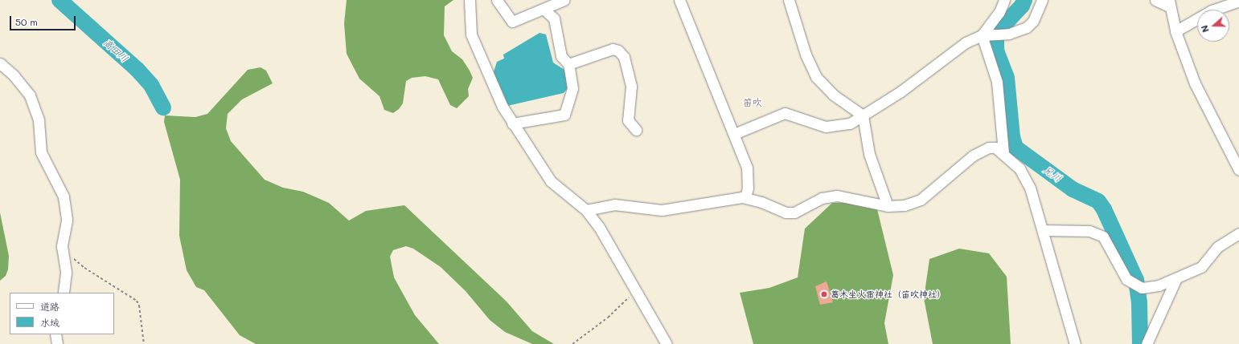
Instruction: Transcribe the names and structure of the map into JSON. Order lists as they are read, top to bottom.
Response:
{
  "districts": ["笛吹"],
  "water": ["高田川", "兄川"],
  "places": ["葛木坐火雷神社（笛吹神社）"],
  "legend": ["道路", "水域"],
  "scale_bar": "50 m",
  "north": "left"
}
